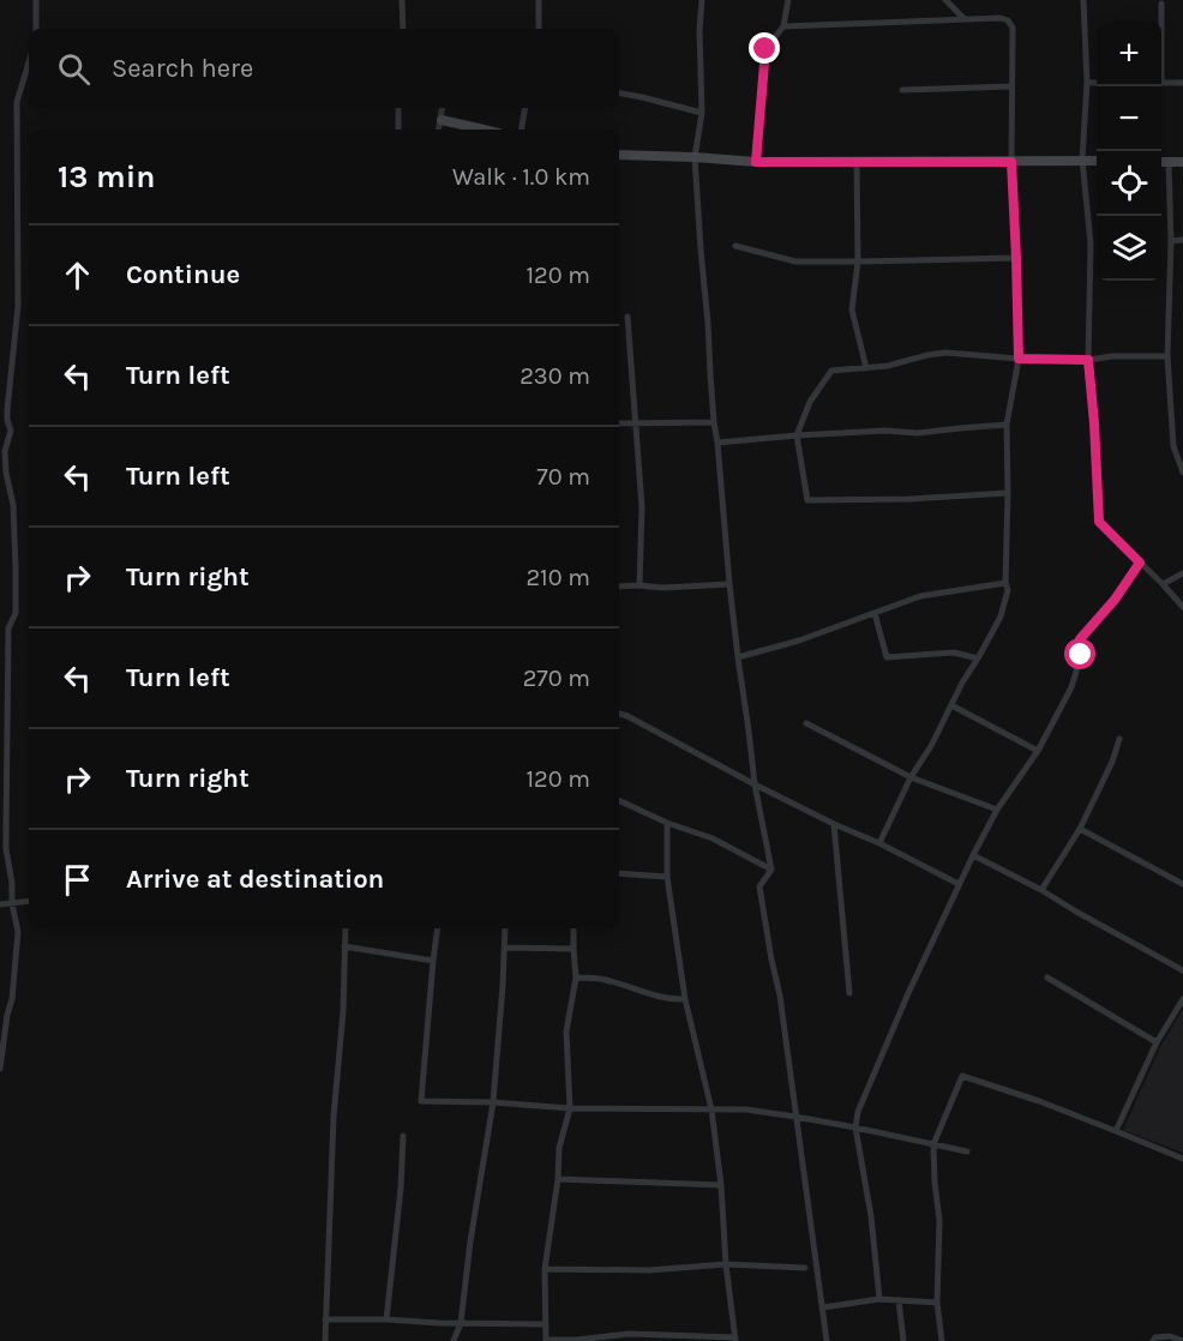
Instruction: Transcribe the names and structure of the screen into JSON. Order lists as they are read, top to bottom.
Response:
{
  "page": {
    "map_buttons": ["+", "−"],
    "search": "Search here",
    "heading": ["13 min", "Walk · 1.0 km"],
    "list": [
      ["Continue", "120 m"],
      ["Turn left", "230 m"],
      ["Turn left", "70 m"],
      ["Turn right", "210 m"],
      ["Turn left", "270 m"],
      ["Turn right", "120 m"],
      "Arrive at destination"
    ]
  }
}
